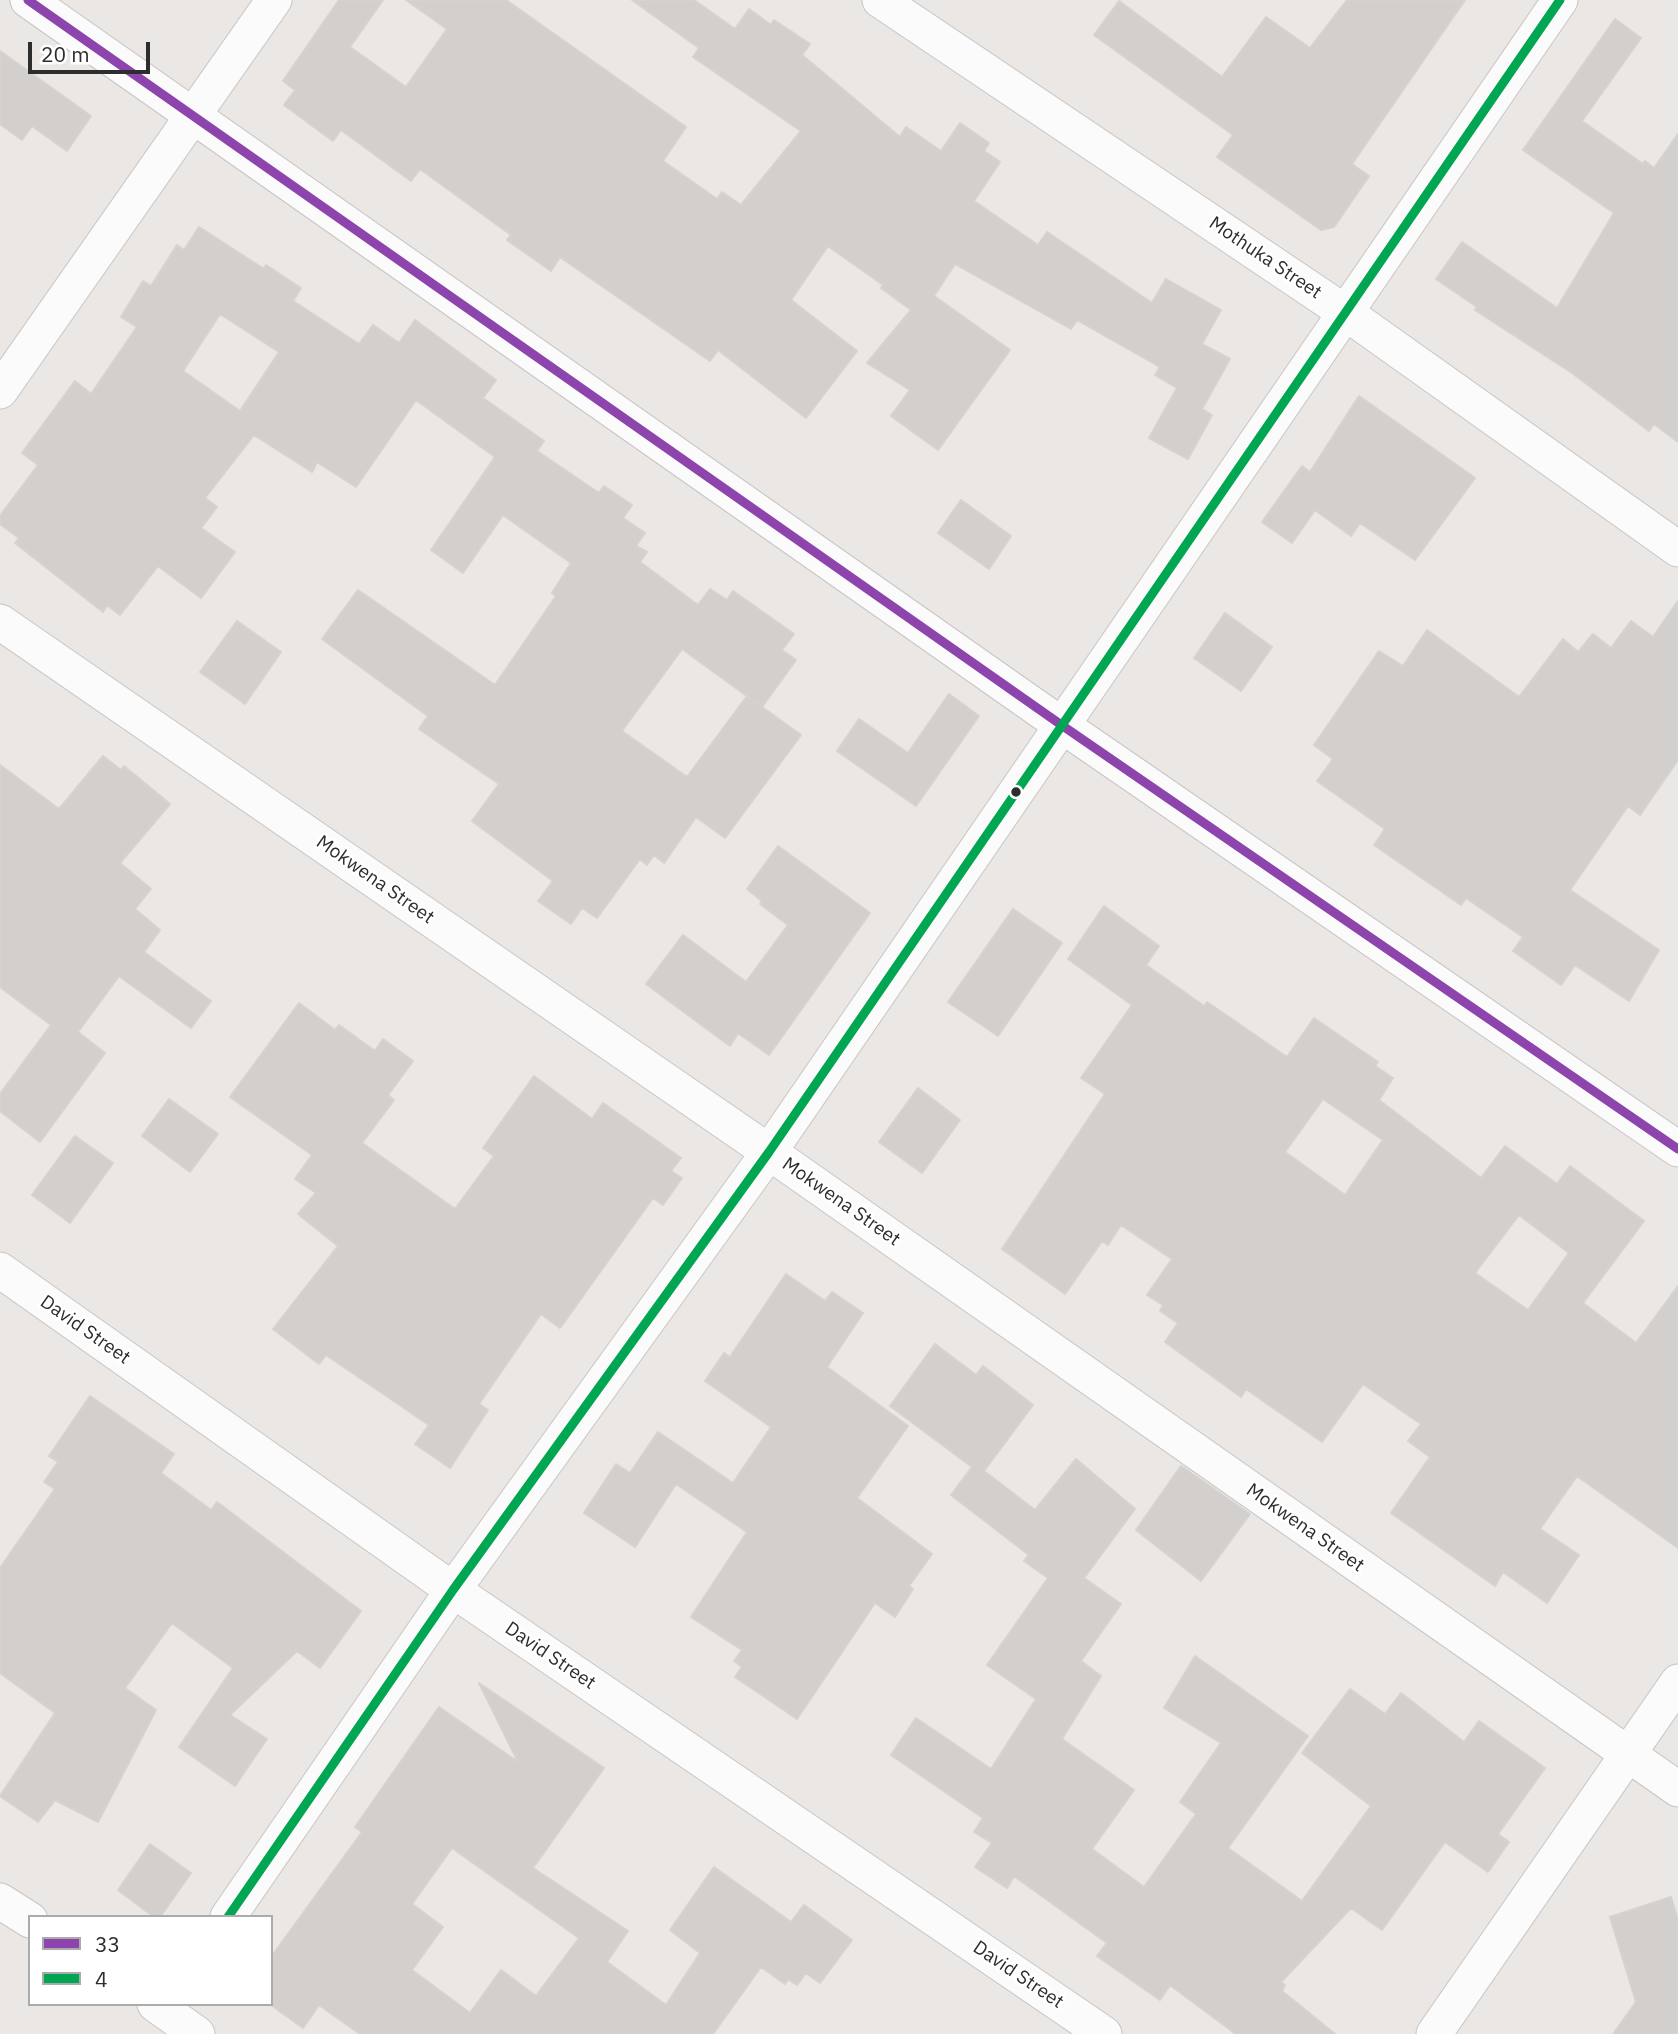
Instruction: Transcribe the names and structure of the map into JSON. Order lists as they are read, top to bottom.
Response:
{
  "streets": {
    "street": ["Mothuka Street", "Mokwena Street", "David Street"]
  },
  "lines": ["transit line 33", "transit line 4"],
  "legend": ["33", "4"],
  "scale_bar": "20 m"
}
